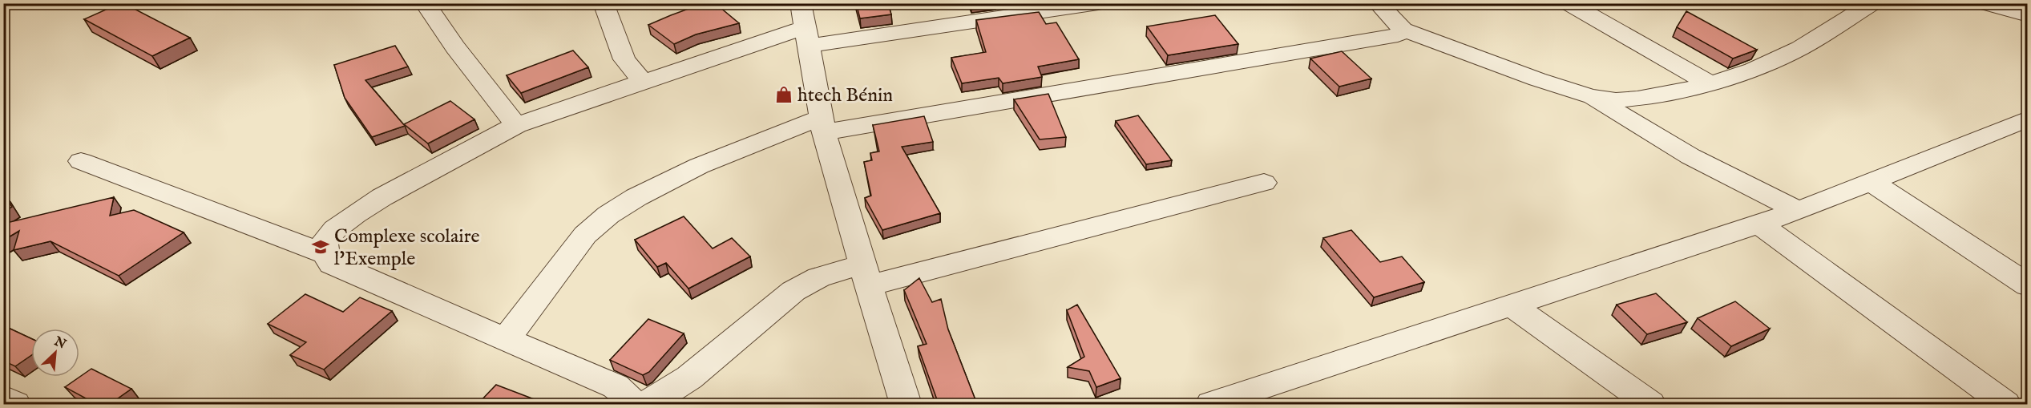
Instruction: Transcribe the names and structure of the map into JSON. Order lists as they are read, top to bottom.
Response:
{
  "places": {
    "shop": ["htech Bénin"],
    "school or university": ["Complexe scolaire l'Exemple"]
  },
  "north": "top right"
}
